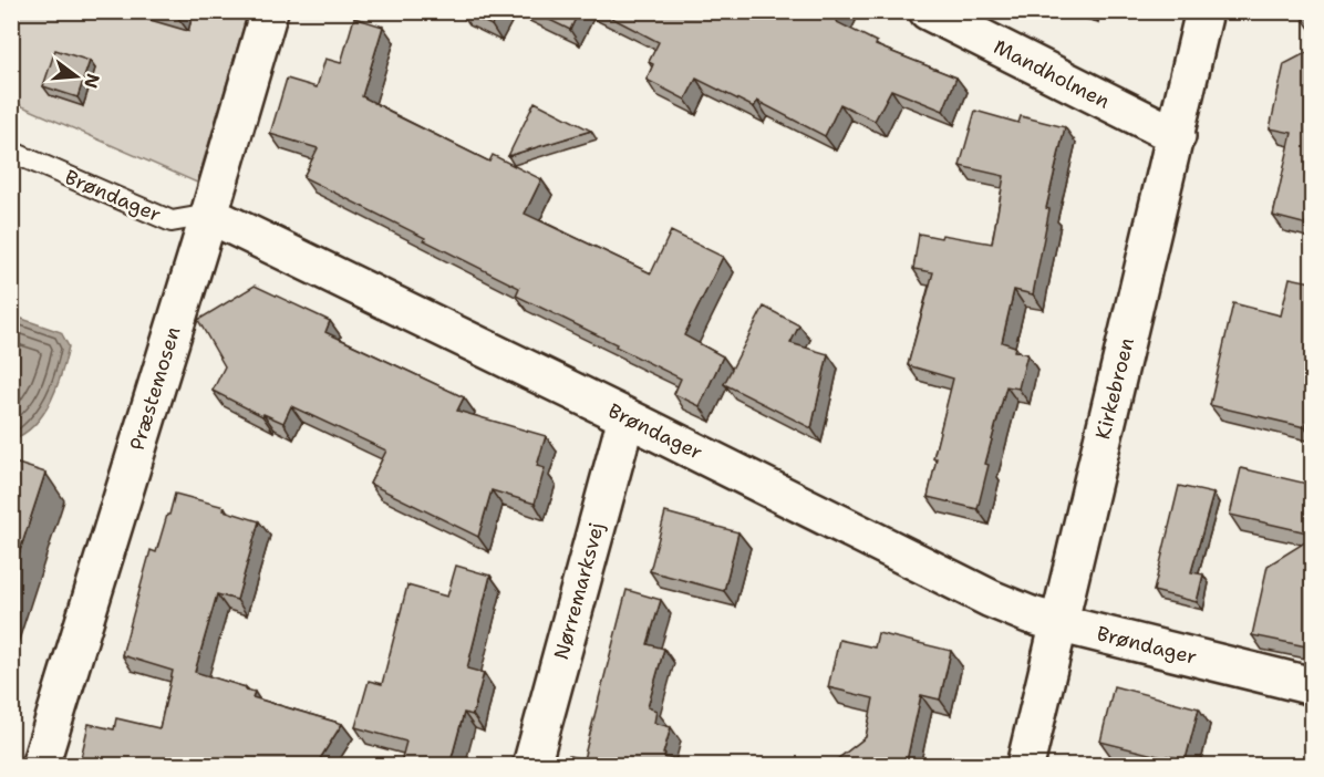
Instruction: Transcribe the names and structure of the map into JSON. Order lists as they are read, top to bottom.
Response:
{
  "streets": {
    "street": [
      "Mandholmen",
      "Brøndager",
      "Præstemosen",
      "Kirkebroen",
      "Nørremarksvej"
    ]
  },
  "crossings": [
    ["Mandholmen", "Kirkebroen"],
    ["Brøndager", "Præstemosen"],
    ["Brøndager", "Kirkebroen"],
    ["Brøndager", "Nørremarksvej"]
  ],
  "north": "right"
}
